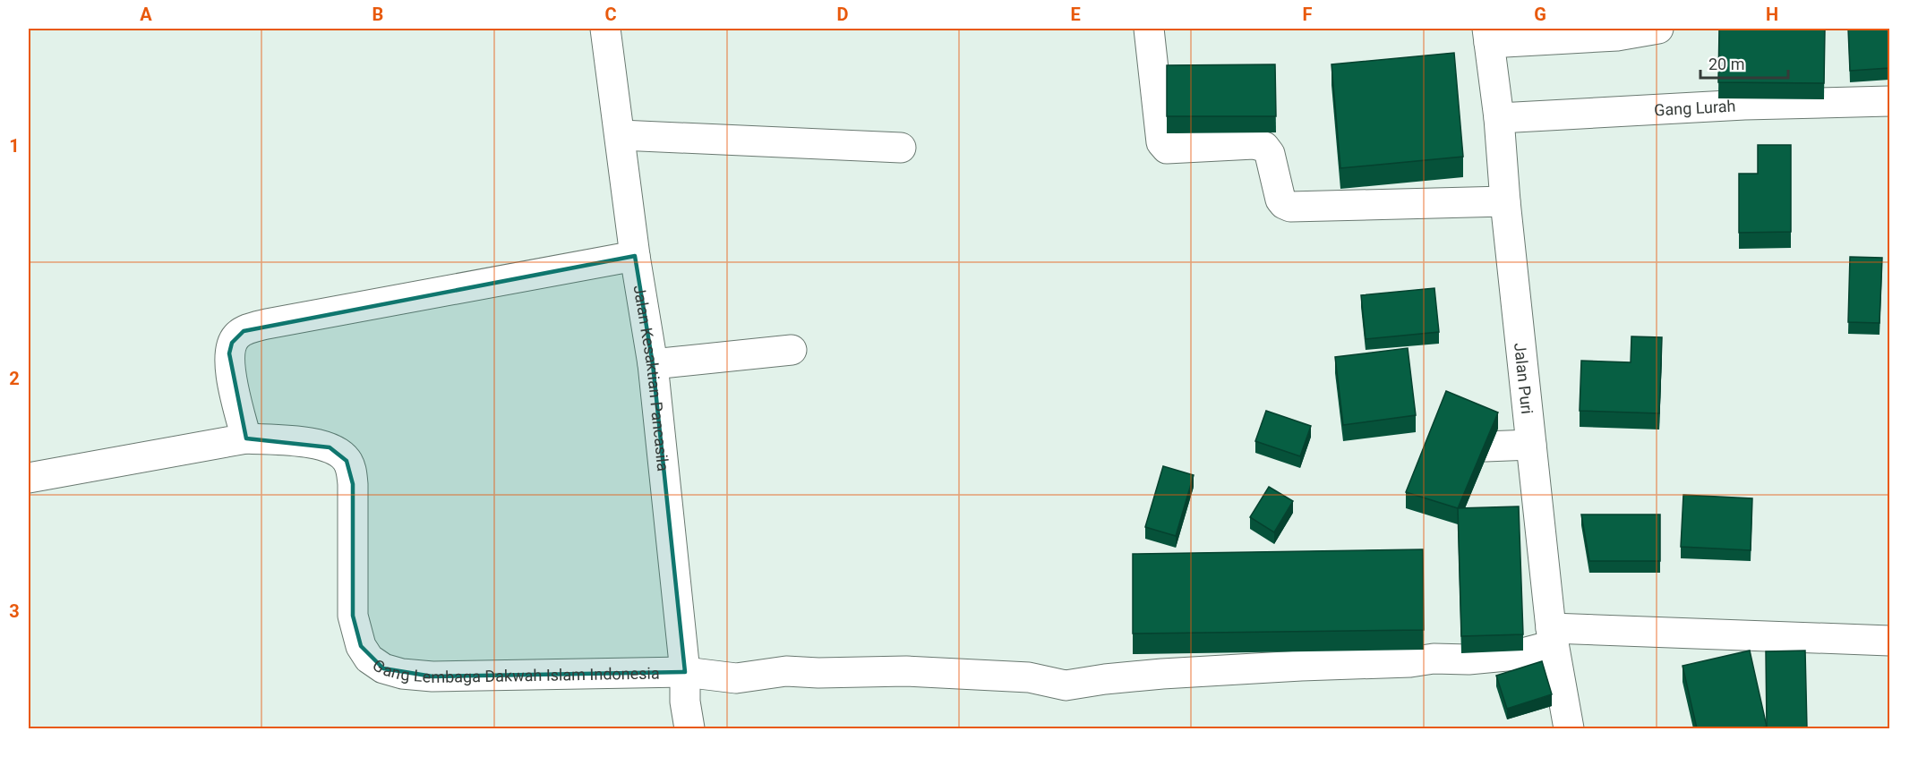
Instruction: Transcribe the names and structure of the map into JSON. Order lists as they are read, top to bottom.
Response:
{
  "streets": {
    "street": [
      "Gang Lurah",
      "Jalan Kesaktian Pancasila",
      "Jalan Puri",
      "Gang Lembaga Dakwah Islam Indonesia"
    ]
  },
  "crossings": [
    ["Gang Lurah", "Jalan Puri"],
    ["Jalan Kesaktian Pancasila", "Gang Lembaga Dakwah Islam Indonesia"],
    ["Jalan Puri", "Gang Lembaga Dakwah Islam Indonesia"]
  ],
  "scale_bar": "20 m",
  "grid": {
    "columns": [
      "A",
      "B",
      "C",
      "D",
      "E",
      "F",
      "G",
      "H"
    ],
    "rows": ["1", "2", "3"]
  }
}
